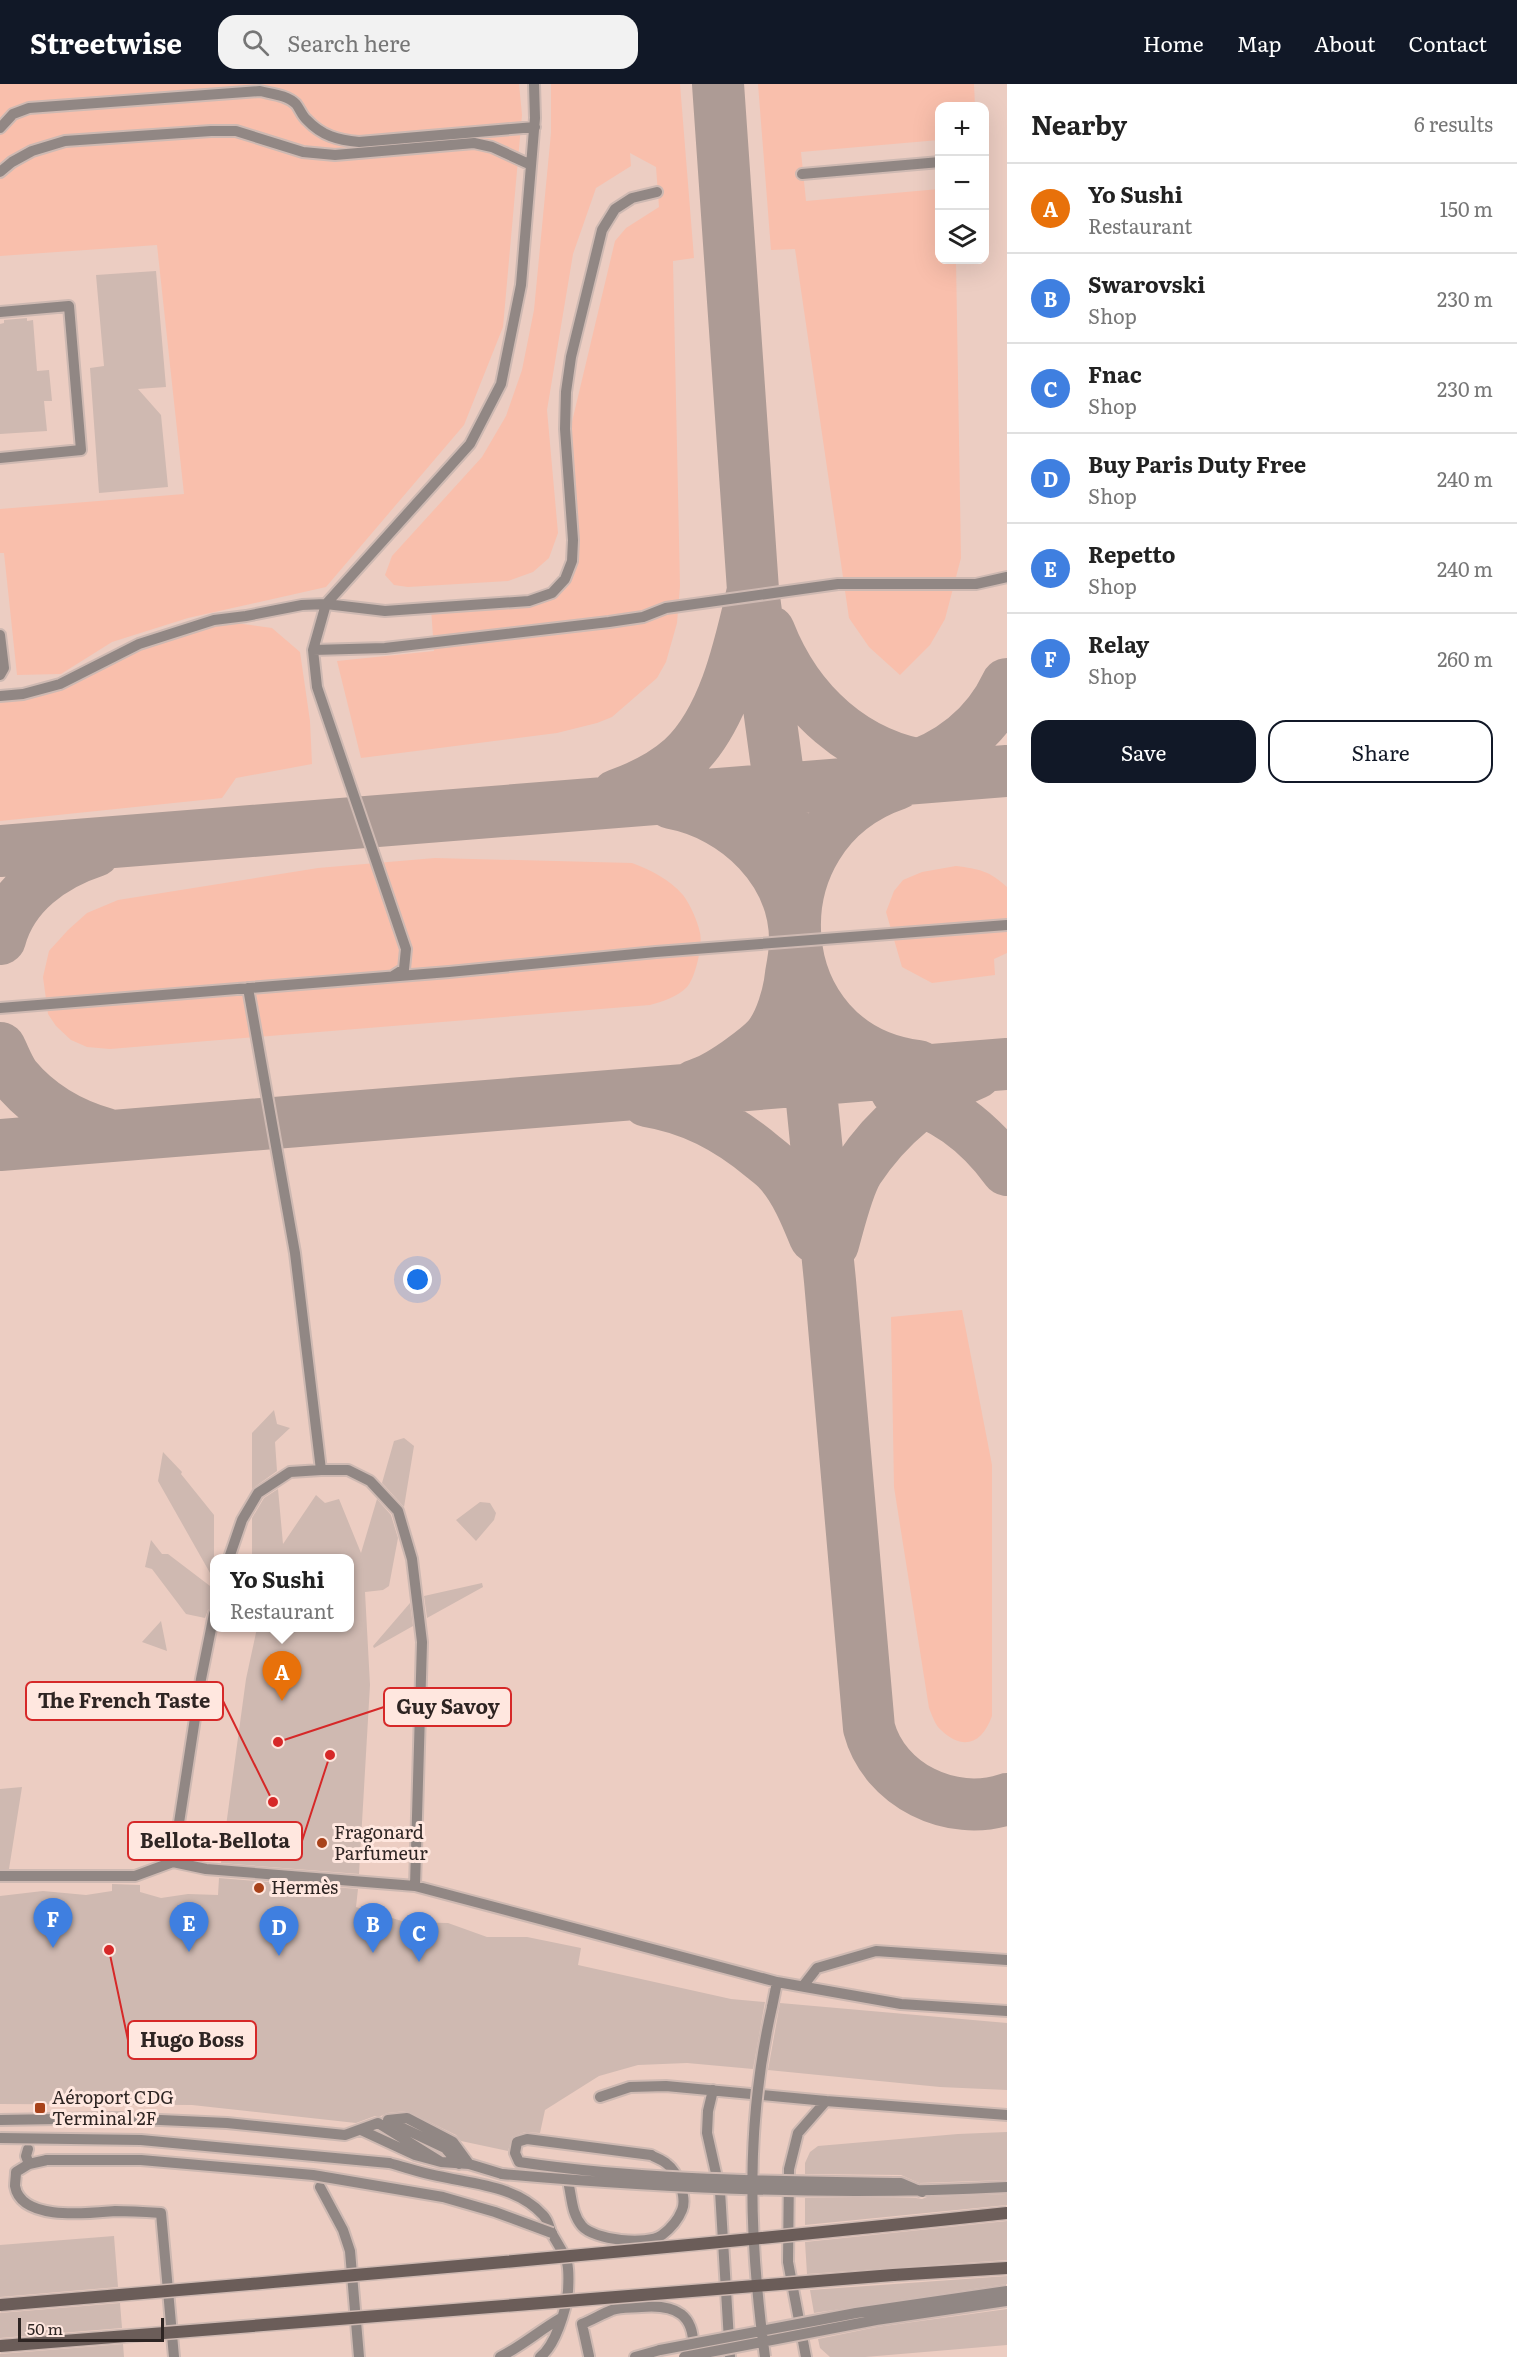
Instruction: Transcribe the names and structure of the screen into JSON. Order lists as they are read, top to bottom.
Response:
{
  "places": {
    "other": [
      "Guy Savoy",
      "Bellota-Bellota",
      "The French Taste",
      "Fragonard Parfumeur",
      "Hermès",
      "Hugo Boss"
    ],
    "transit": ["Aéroport CDG Terminal 2F"]
  },
  "scale_bar": "50 m",
  "page": {
    "header": "Streetwise",
    "search": "Search here",
    "nav": [
      "Home",
      "Map",
      "About",
      "Contact"
    ],
    "heading": ["Nearby", "6 results"],
    "map_buttons": ["+", "−"],
    "list": [
      {
        "mark": "A",
        "name": "Yo Sushi",
        "note": "Restaurant",
        "value": "150 m"
      },
      {
        "mark": "B",
        "name": "Swarovski",
        "note": "Shop",
        "value": "230 m"
      },
      {
        "mark": "C",
        "name": "Fnac",
        "note": "Shop",
        "value": "230 m"
      },
      {
        "mark": "D",
        "name": "Buy Paris Duty Free",
        "note": "Shop",
        "value": "240 m"
      },
      {
        "mark": "E",
        "name": "Repetto",
        "note": "Shop",
        "value": "240 m"
      },
      {
        "mark": "F",
        "name": "Relay",
        "note": "Shop",
        "value": "260 m"
      }
    ],
    "buttons": ["Save", "Share"],
    "popup": ["Yo Sushi", "Restaurant"],
    "pins": [
      "A",
      "F",
      "E",
      "B",
      "D",
      "C"
    ],
    "scale": "50 m"
  }
}
